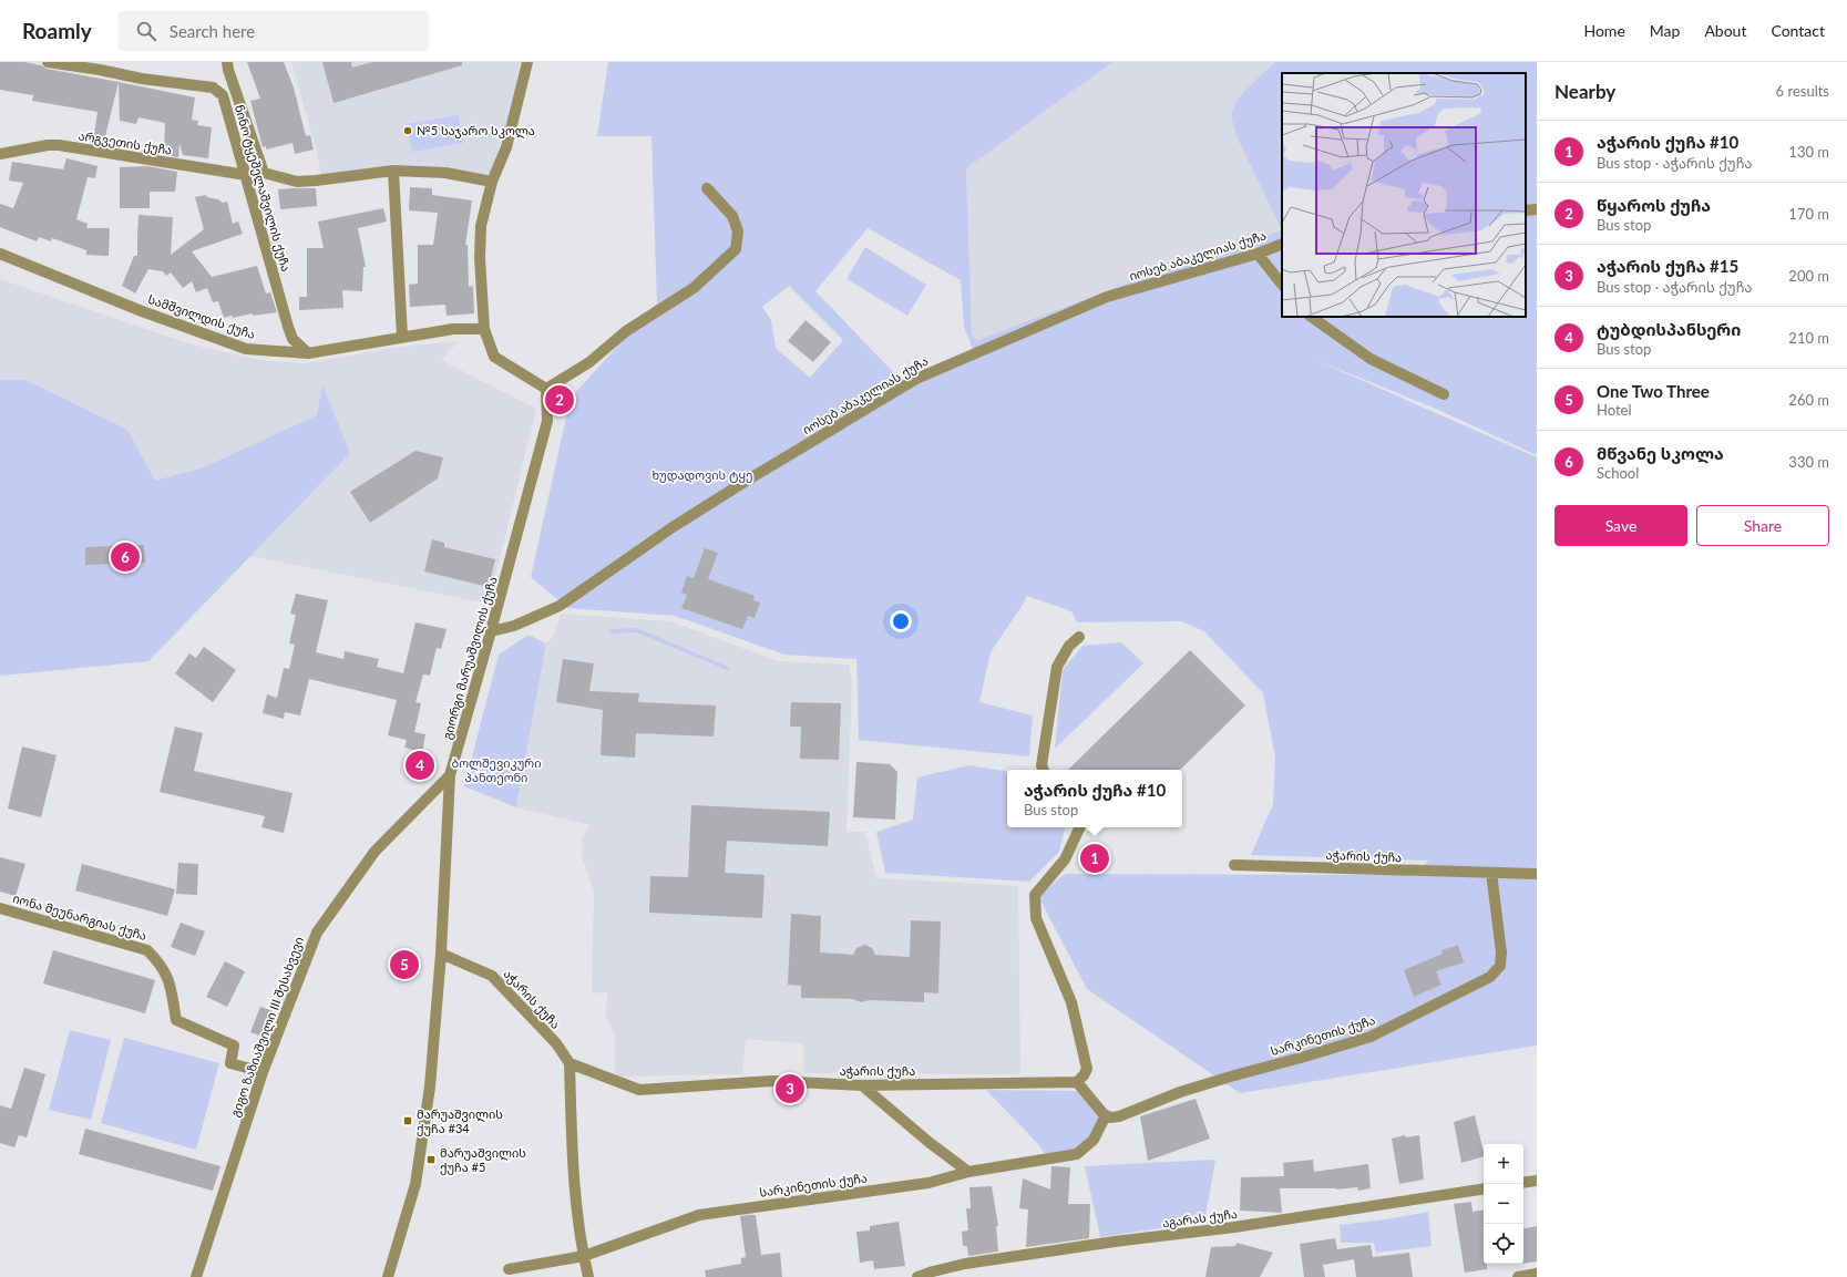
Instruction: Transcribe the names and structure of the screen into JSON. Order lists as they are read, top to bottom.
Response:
{
  "streets": {
    "street": [
      "არგვეთის ქუჩა",
      "ნინო ტყეშელაშვილის ქუჩა",
      "იოსებ აბაკელიას ქუჩა",
      "სამშვილდის ქუჩა",
      "გიორგი მარუაშვილის ქუჩა",
      "აჭარის ქუჩა",
      "იონა მეუნარგიას ქუჩა",
      "გიგო ზაზიაშვილი III შესახვევი",
      "სარკინეთის ქუჩა",
      "აგარას ქუჩა"
    ]
  },
  "crossings": [
    ["არგვეთის ქუჩა", "ნინო ტყეშელაშვილის ქუჩა"],
    ["ნინო ტყეშელაშვილის ქუჩა", "სამშვილდის ქუჩა"],
    ["იოსებ აბაკელიას ქუჩა", "გიორგი მარუაშვილის ქუჩა"],
    ["გიორგი მარუაშვილის ქუჩა", "აჭარის ქუჩა"],
    ["გიორგი მარუაშვილის ქუჩა", "გიგო ზაზიაშვილი III შესახვევი"],
    ["აჭარის ქუჩა", "სარკინეთის ქუჩა"],
    ["იონა მეუნარგიას ქუჩა", "გიგო ზაზიაშვილი III შესახვევი"]
  ],
  "parks": ["ხუდადოვის ტყე", "ბოლშევიკური პანთეონი"],
  "places": {
    "other": ["№5 საჯარო სკოლა"],
    "transit": ["მარუაშვილის ქუჩა #34", "მარუაშვილის ქუჩა #5"]
  },
  "page": {
    "header": "Roamly",
    "search": "Search here",
    "nav": [
      "Home",
      "Map",
      "About",
      "Contact"
    ],
    "heading": ["Nearby", "6 results"],
    "list": [
      {
        "mark": "1",
        "name": "აჭარის ქუჩა #10",
        "note": "Bus stop · აჭარის ქუჩა",
        "value": "130 m"
      },
      {
        "mark": "2",
        "name": "წყაროს ქუჩა",
        "note": "Bus stop",
        "value": "170 m"
      },
      {
        "mark": "3",
        "name": "აჭარის ქუჩა #15",
        "note": "Bus stop · აჭარის ქუჩა",
        "value": "200 m"
      },
      {
        "mark": "4",
        "name": "ტუბდისპანსერი",
        "note": "Bus stop",
        "value": "210 m"
      },
      {
        "mark": "5",
        "name": "One Two Three",
        "note": "Hotel",
        "value": "260 m"
      },
      {
        "mark": "6",
        "name": "მწვანე სკოლა",
        "note": "School",
        "value": "330 m"
      }
    ],
    "pins": [
      "2",
      "6",
      "4",
      "1",
      "5",
      "3"
    ],
    "buttons": ["Save", "Share"],
    "popup": ["აჭარის ქუჩა #10", "Bus stop"],
    "map_buttons": ["+", "−"]
  }
}
